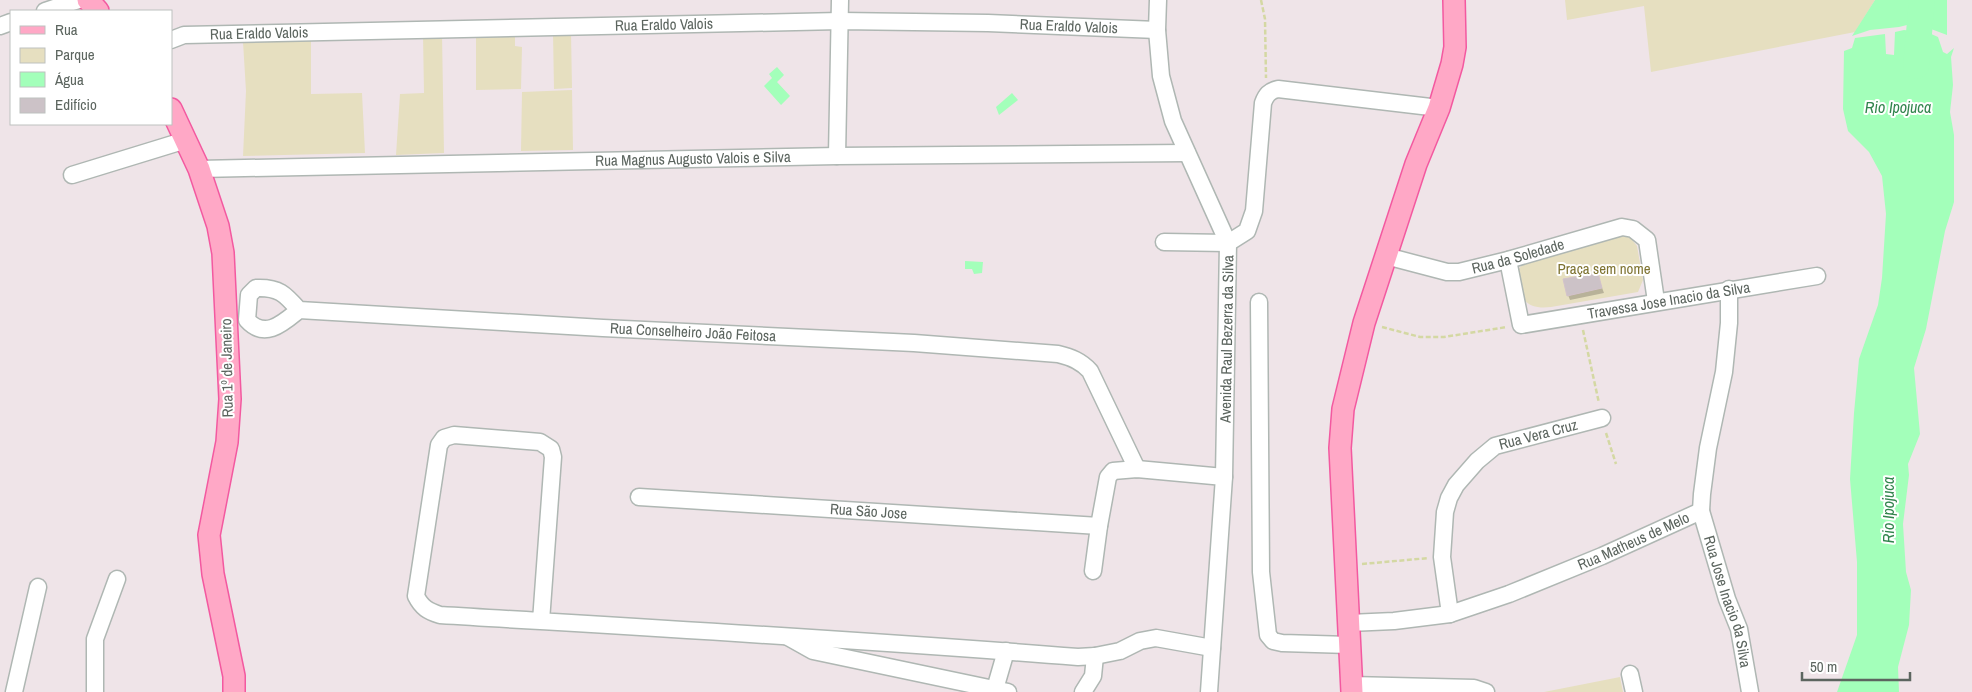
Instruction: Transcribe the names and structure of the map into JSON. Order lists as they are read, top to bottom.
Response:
{
  "streets": {
    "main road": ["Rua 1º de Janeiro"],
    "street": [
      "Rua Eraldo Valois",
      "Rua Magnus Augusto Valois e Silva",
      "Rua da Soledade",
      "Travessa Jose Inacio da Silva",
      "Rua Conselheiro João Feitosa",
      "Avenida Raul Bezerra da Silva",
      "Rua Vera Cruz",
      "Rua São Jose",
      "Rua Matheus de Melo",
      "Rua Jose Inacio da Silva"
    ]
  },
  "crossings": [
    ["Rua Eraldo Valois", "Avenida Raul Bezerra da Silva"],
    ["Rua Magnus Augusto Valois e Silva", "Avenida Raul Bezerra da Silva"],
    ["Rua Magnus Augusto Valois e Silva", "Rua 1º de Janeiro"],
    ["Rua da Soledade", "Travessa Jose Inacio da Silva"],
    ["Travessa Jose Inacio da Silva", "Rua Matheus de Melo"],
    ["Rua Vera Cruz", "Rua Matheus de Melo"],
    ["Rua Matheus de Melo", "Rua Jose Inacio da Silva"]
  ],
  "water": ["Rio Ipojuca"],
  "parks": ["Praça sem nome"],
  "legend": [
    "Rua",
    "Parque",
    "Água",
    "Edifício"
  ],
  "scale_bar": "50 m"
}
